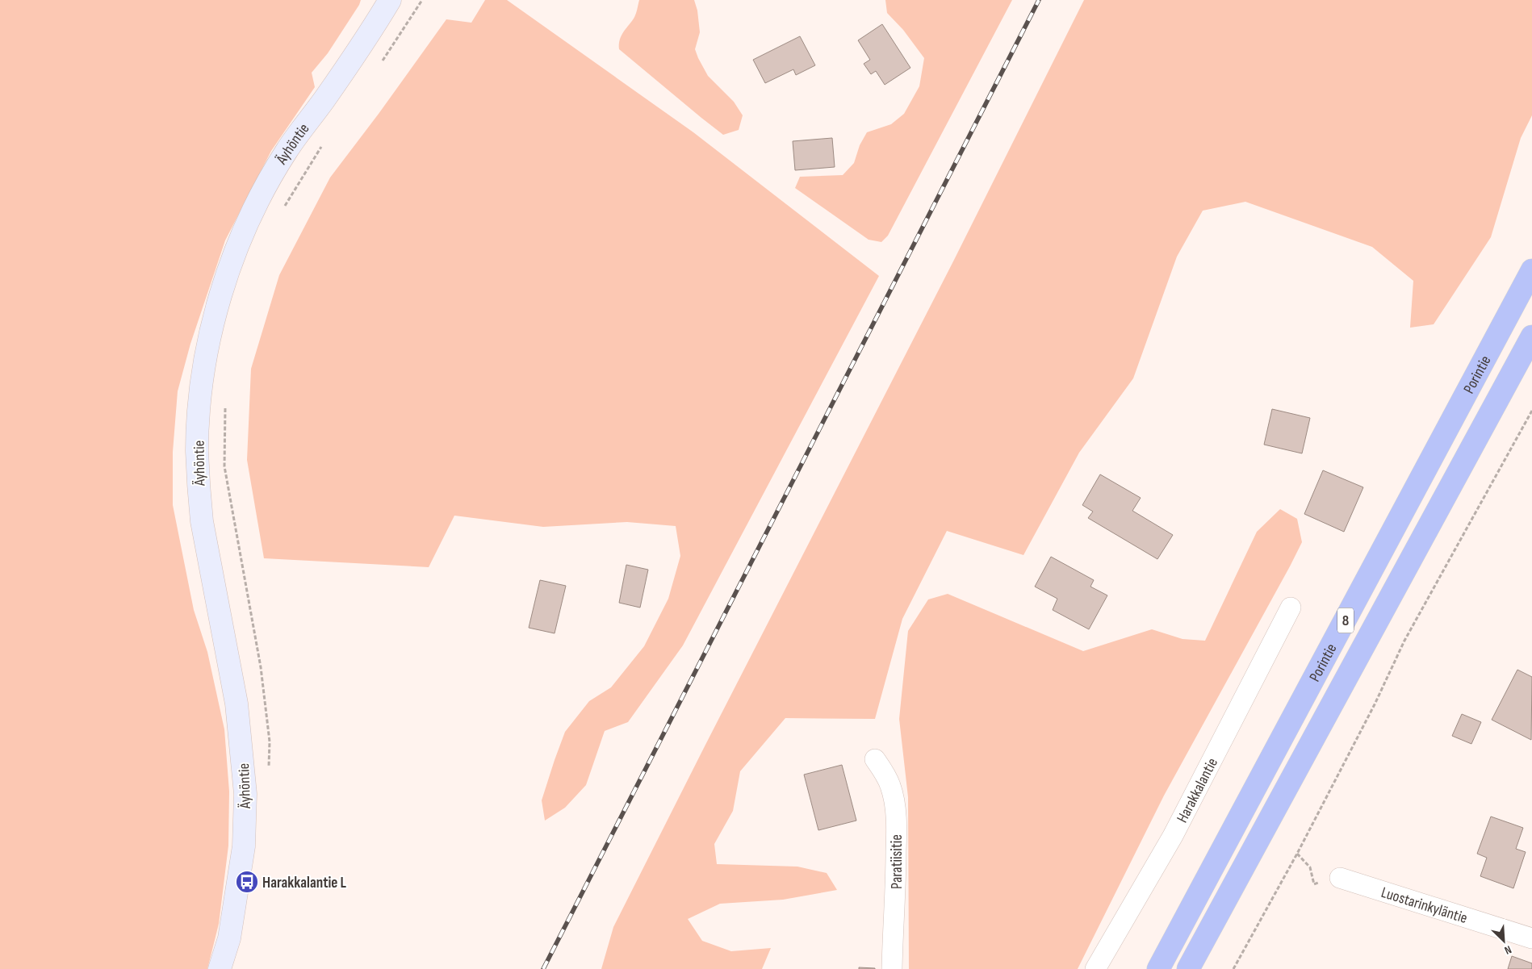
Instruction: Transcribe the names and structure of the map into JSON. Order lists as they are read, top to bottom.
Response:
{
  "streets": {
    "highway": ["Porintie", "8"],
    "main road": ["Äyhöntie"],
    "street": ["Harakkalantie", "Paratiisitie", "Luostarinkyläntie"]
  },
  "places": {
    "bus stop": ["Harakkalantie L"]
  },
  "north": "bottom right"
}
